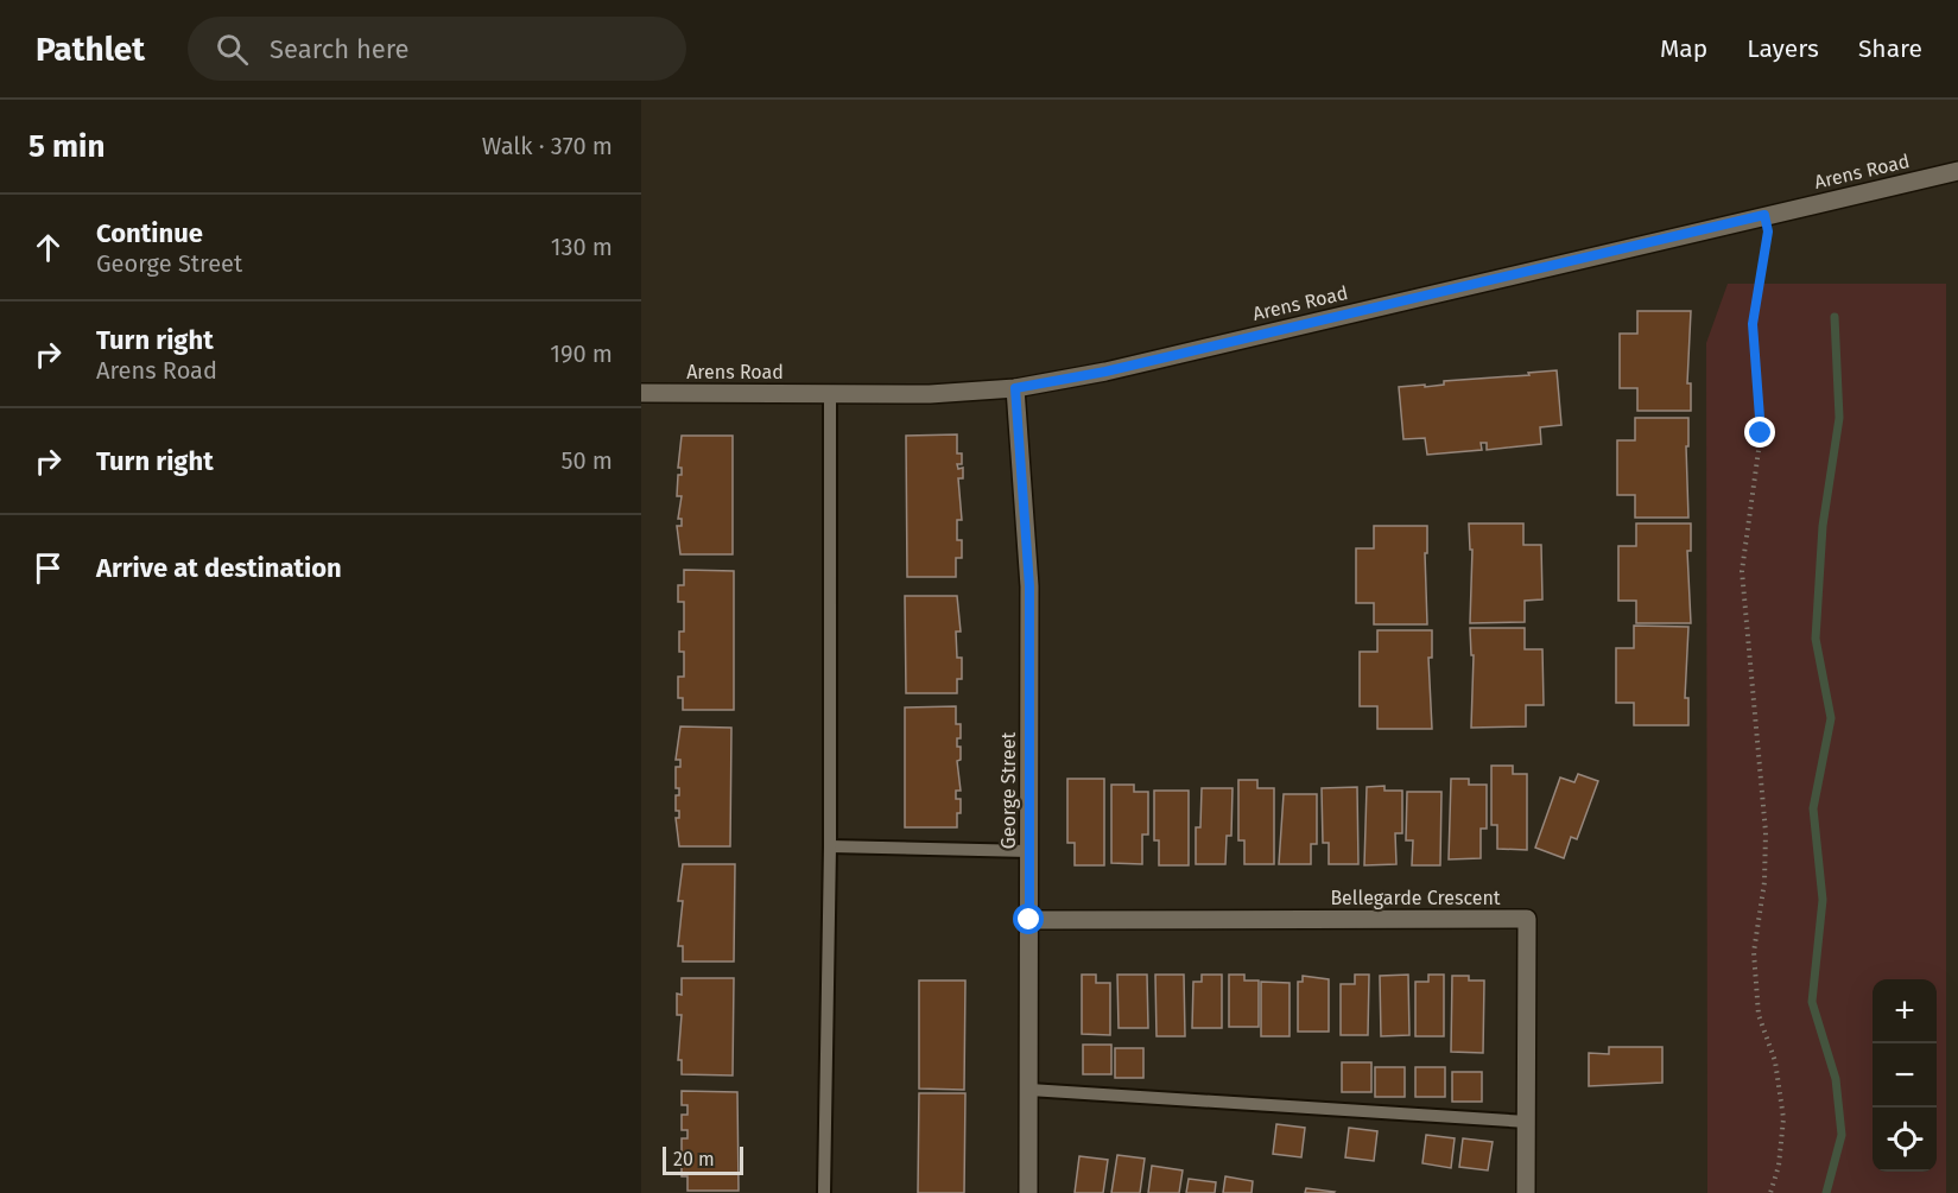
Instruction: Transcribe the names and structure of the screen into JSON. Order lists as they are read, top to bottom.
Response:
{
  "streets": {
    "street": ["Arens Road", "George Street", "Bellegarde Crescent"]
  },
  "crossings": [
    ["Arens Road", "George Street"],
    ["George Street", "Bellegarde Crescent"]
  ],
  "scale_bar": "20 m",
  "page": {
    "header": "Pathlet",
    "search": "Search here",
    "nav": ["Map", "Layers", "Share"],
    "heading": ["5 min", "Walk · 370 m"],
    "list": [
      ["Continue", "George Street", "130 m"],
      ["Turn right", "Arens Road", "190 m"],
      ["Turn right", "50 m"],
      "Arrive at destination"
    ],
    "map_buttons": ["+", "−"],
    "scale": "20 m"
  }
}
